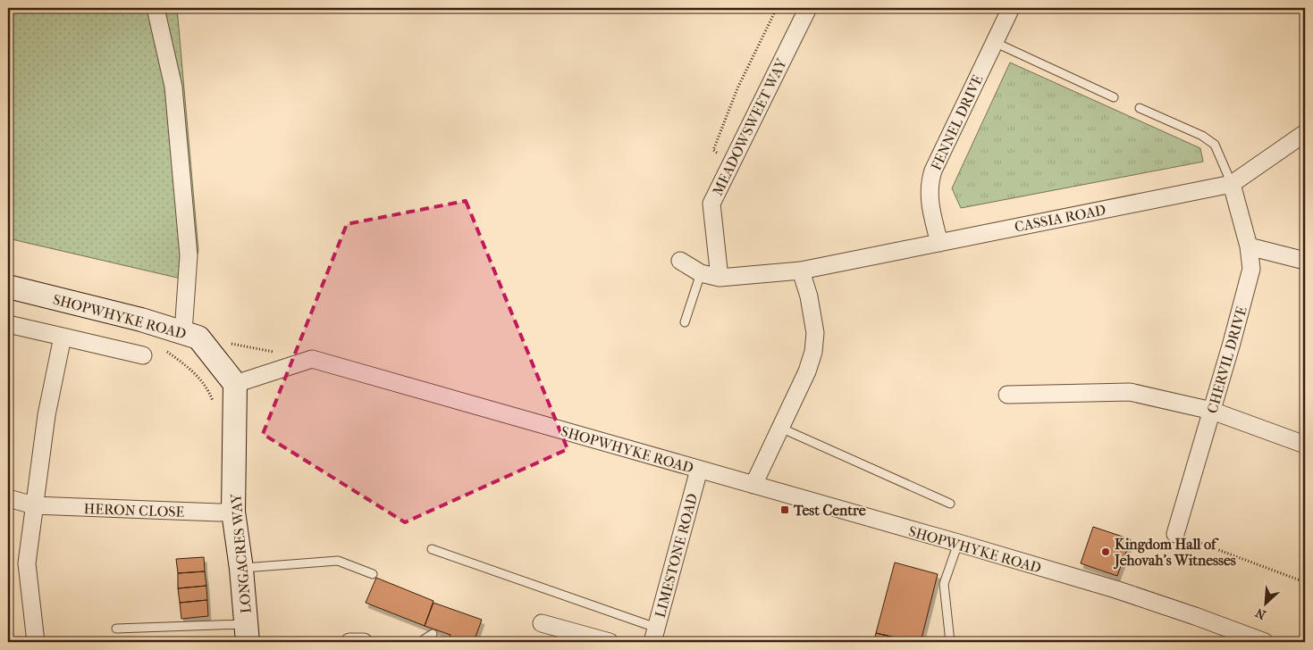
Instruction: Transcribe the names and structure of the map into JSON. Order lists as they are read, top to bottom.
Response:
{
  "streets": {
    "main road": ["SHOPWHYKE ROAD", "LONGACRES WAY"],
    "street": [
      "FENNEL DRIVE",
      "MEADOWSWEET WAY",
      "CASSIA ROAD",
      "CHERVIL DRIVE",
      "HERON CLOSE",
      "LIMESTONE ROAD"
    ]
  },
  "crossings": [
    ["FENNEL DRIVE", "CASSIA ROAD"],
    ["MEADOWSWEET WAY", "CASSIA ROAD"],
    ["CASSIA ROAD", "CHERVIL DRIVE"],
    ["SHOPWHYKE ROAD", "LONGACRES WAY"],
    ["SHOPWHYKE ROAD", "LIMESTONE ROAD"],
    ["HERON CLOSE", "LONGACRES WAY"]
  ],
  "places": {
    "transit": ["Test Centre"],
    "other": ["Kingdom Hall of Jehovah's Witnesses"]
  },
  "north": "bottom left"
}
